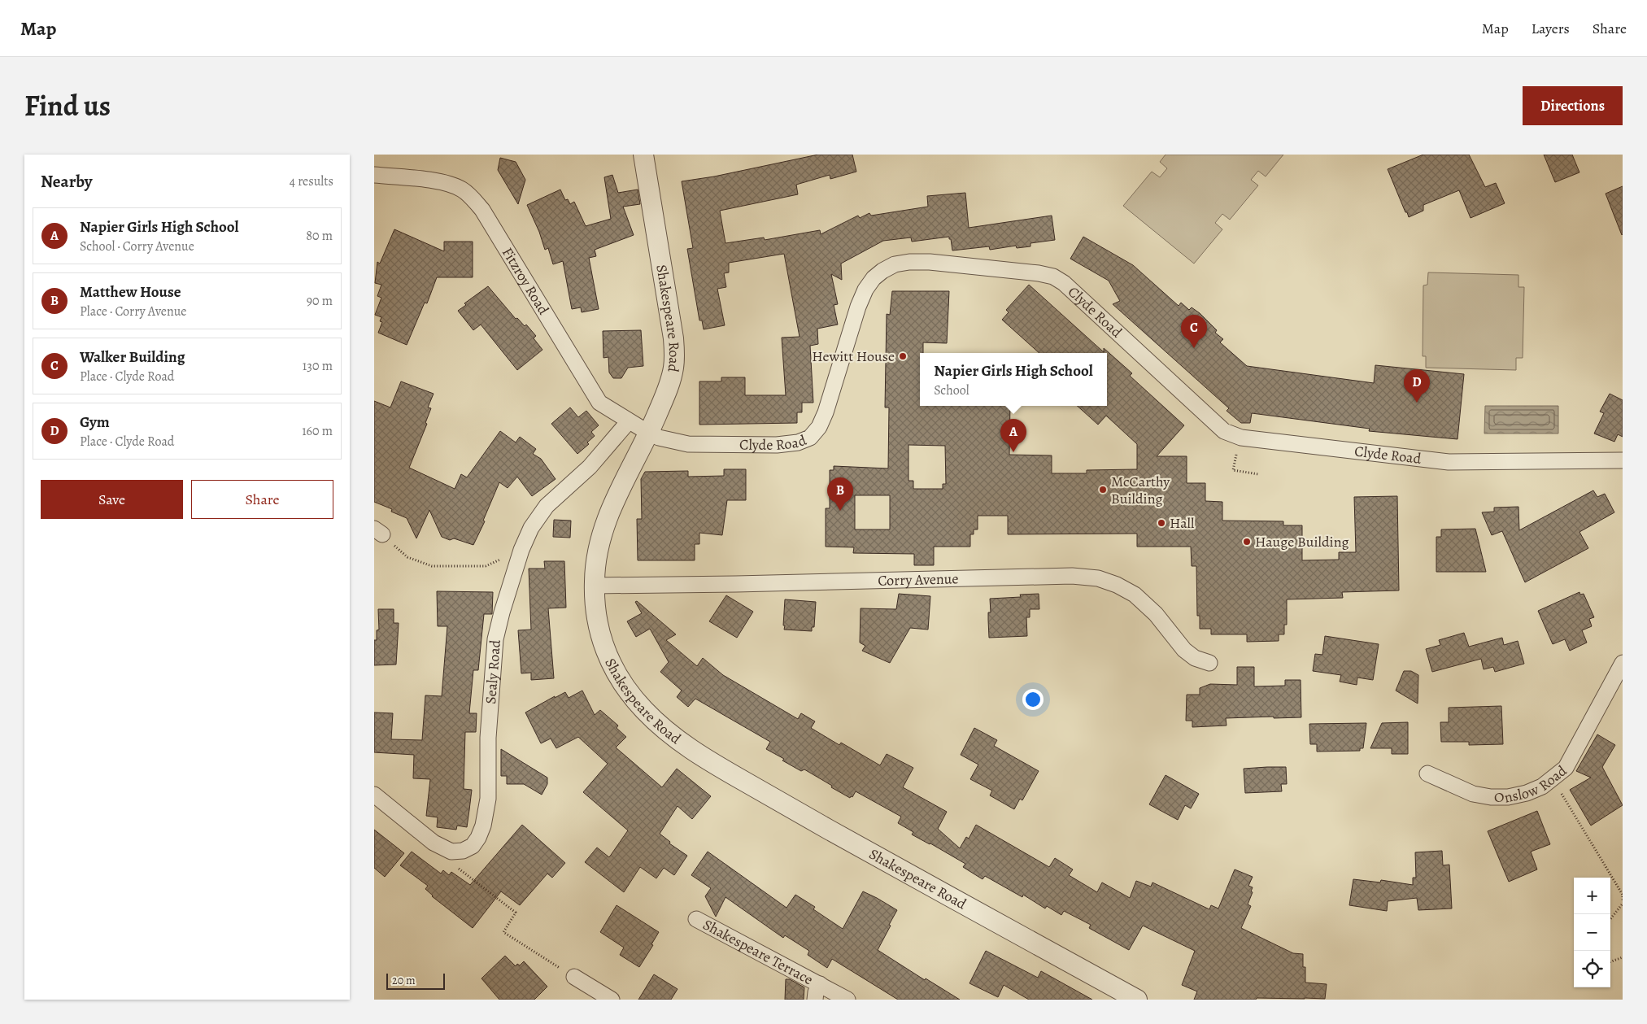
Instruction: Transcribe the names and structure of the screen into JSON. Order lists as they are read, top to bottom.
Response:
{
  "streets": {
    "street": [
      "Fitzroy Road",
      "Clyde Road",
      "Shakespeare Road",
      "Corry Avenue",
      "Sealy Road",
      "Onslow Road",
      "Shakespeare Terrace"
    ]
  },
  "crossings": [
    ["Fitzroy Road", "Clyde Road"],
    ["Fitzroy Road", "Shakespeare Road"],
    ["Fitzroy Road", "Sealy Road"],
    ["Clyde Road", "Shakespeare Road"],
    ["Shakespeare Road", "Corry Avenue"]
  ],
  "places": [
    "Hewitt House",
    "McCarthy Building",
    "Hall",
    "Hauge Building"
  ],
  "scale_bar": "20 m",
  "page": {
    "header": "Map",
    "nav": ["Map", "Layers", "Share"],
    "title": "Find us",
    "buttons": [
      "Directions",
      ["Save", "Share"]
    ],
    "heading": ["Nearby", "4 results"],
    "list": [
      {
        "mark": "A",
        "name": "Napier Girls High School",
        "note": "School · Corry Avenue",
        "value": "80 m"
      },
      {
        "mark": "B",
        "name": "Matthew House",
        "note": "Place · Corry Avenue",
        "value": "90 m"
      },
      {
        "mark": "C",
        "name": "Walker Building",
        "note": "Place · Clyde Road",
        "value": "130 m"
      },
      {
        "mark": "D",
        "name": "Gym",
        "note": "Place · Clyde Road",
        "value": "160 m"
      }
    ],
    "pins": [
      "C",
      "D",
      "A",
      "B"
    ],
    "popup": ["Napier Girls High School", "School"],
    "map_buttons": ["+", "−"],
    "scale": "20 m"
  }
}
